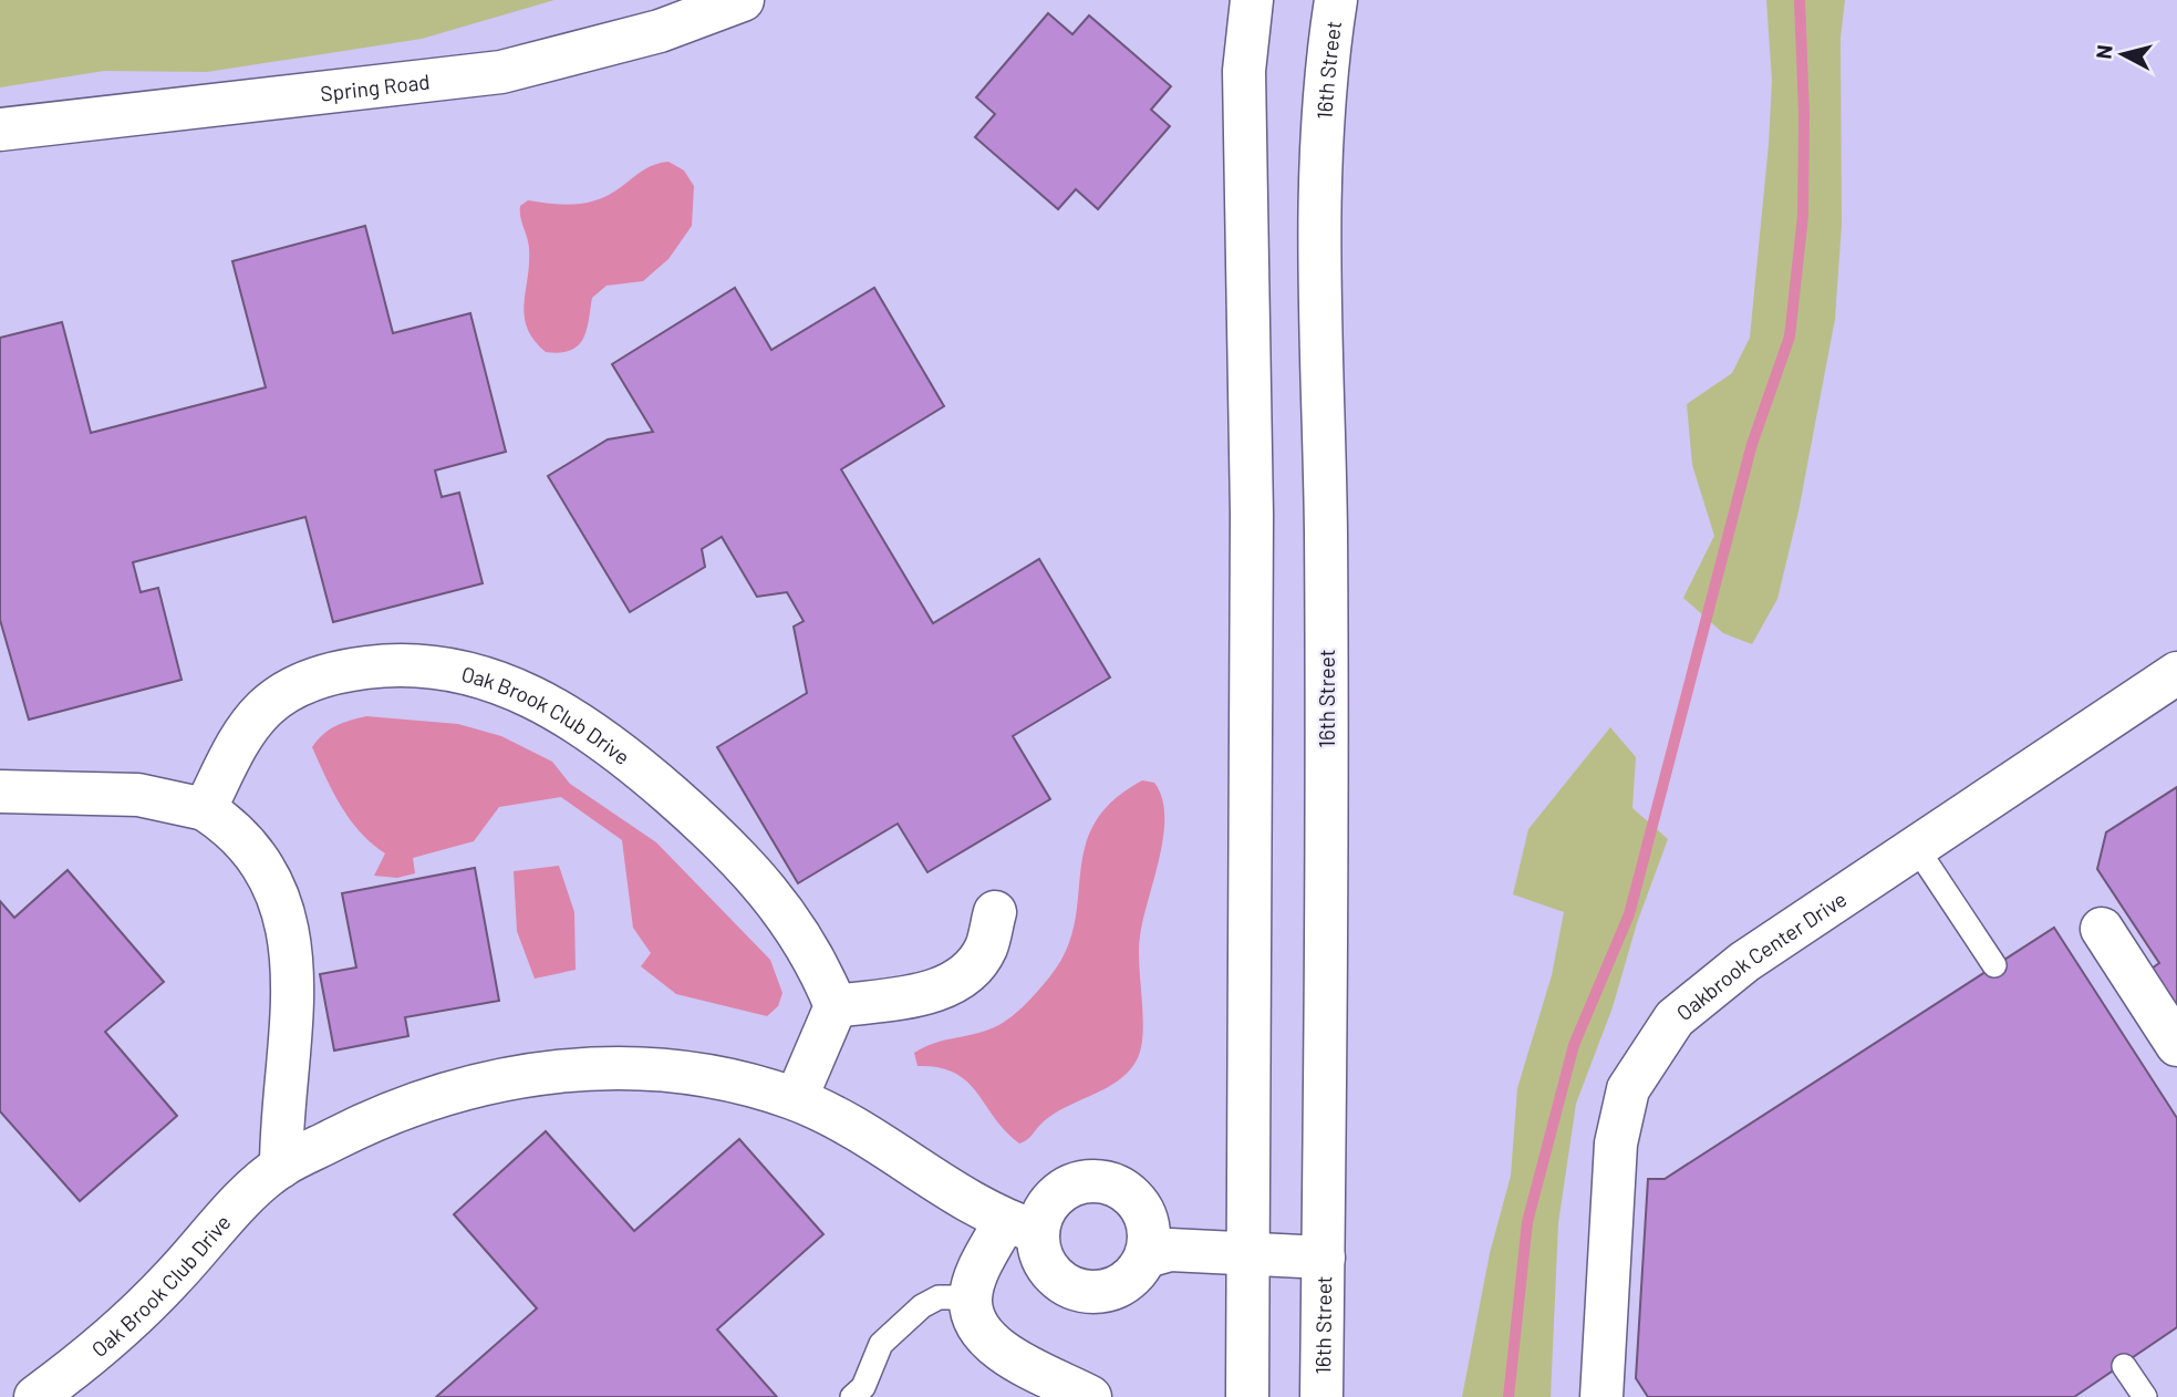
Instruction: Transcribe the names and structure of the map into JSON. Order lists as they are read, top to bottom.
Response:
{
  "streets": {
    "street": [
      "16th Street",
      "Spring Road",
      "Oak Brook Club Drive",
      "Oakbrook Center Drive"
    ]
  },
  "north": "left"
}
